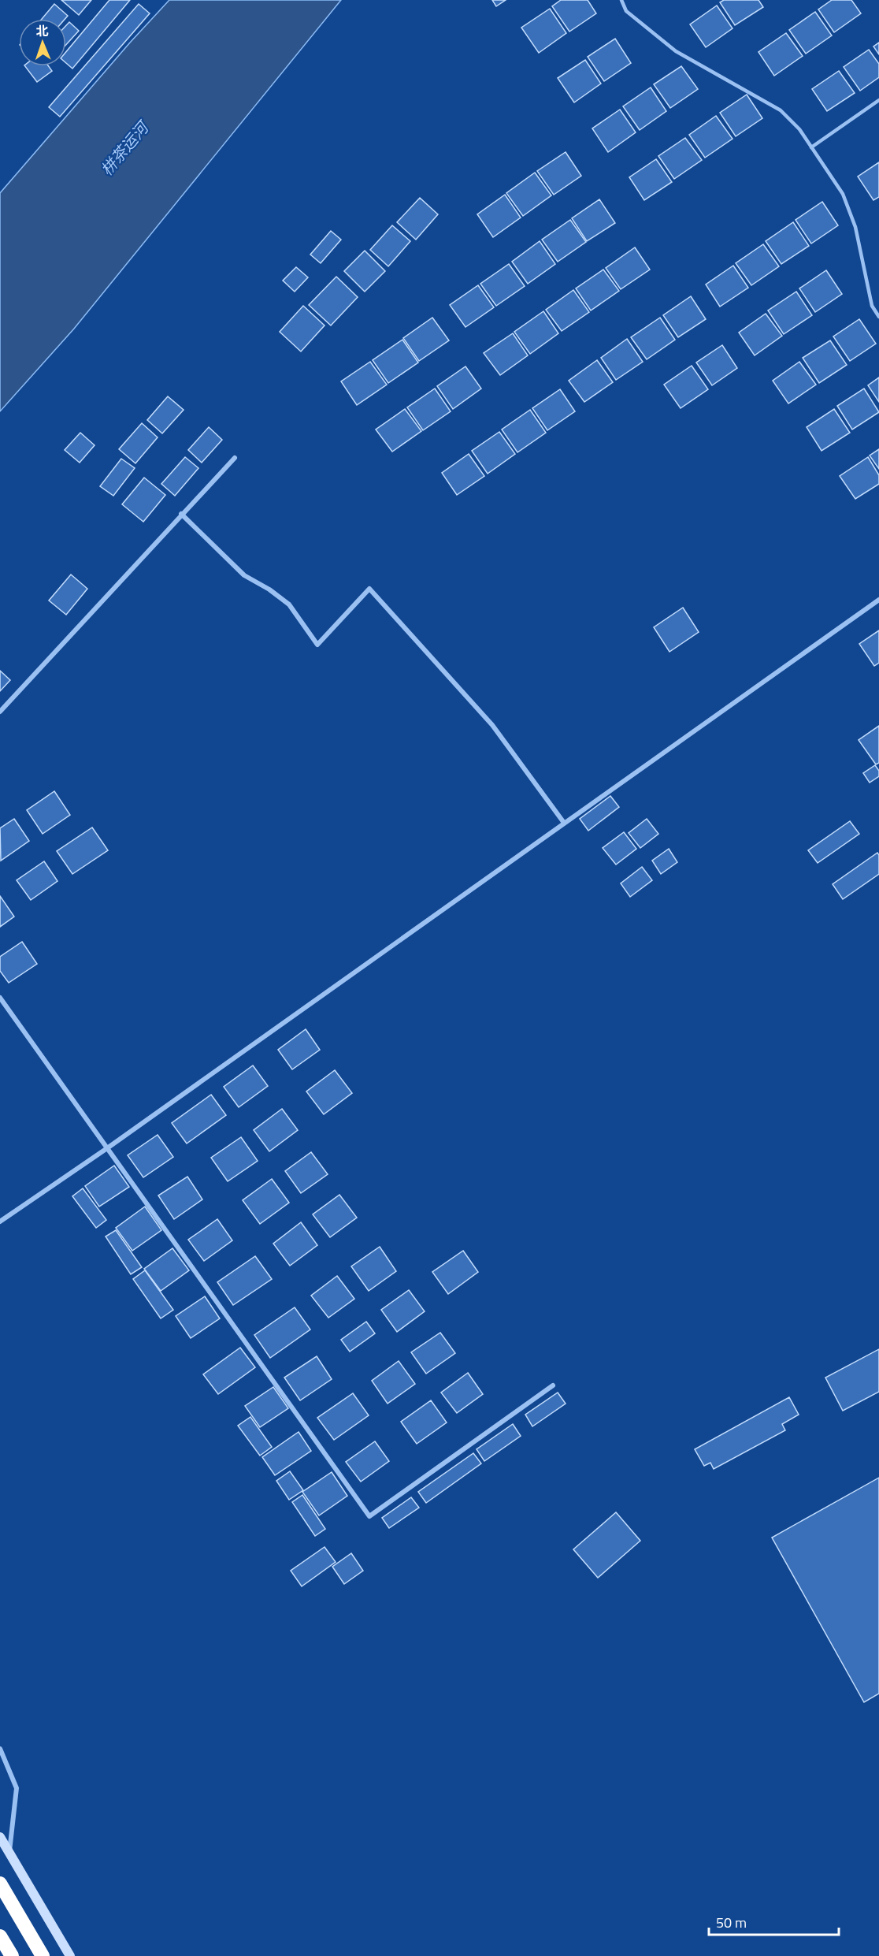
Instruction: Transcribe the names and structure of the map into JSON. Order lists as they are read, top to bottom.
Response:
{
  "water": ["栟茶运河"],
  "scale_bar": "50 m",
  "north": "top"
}
